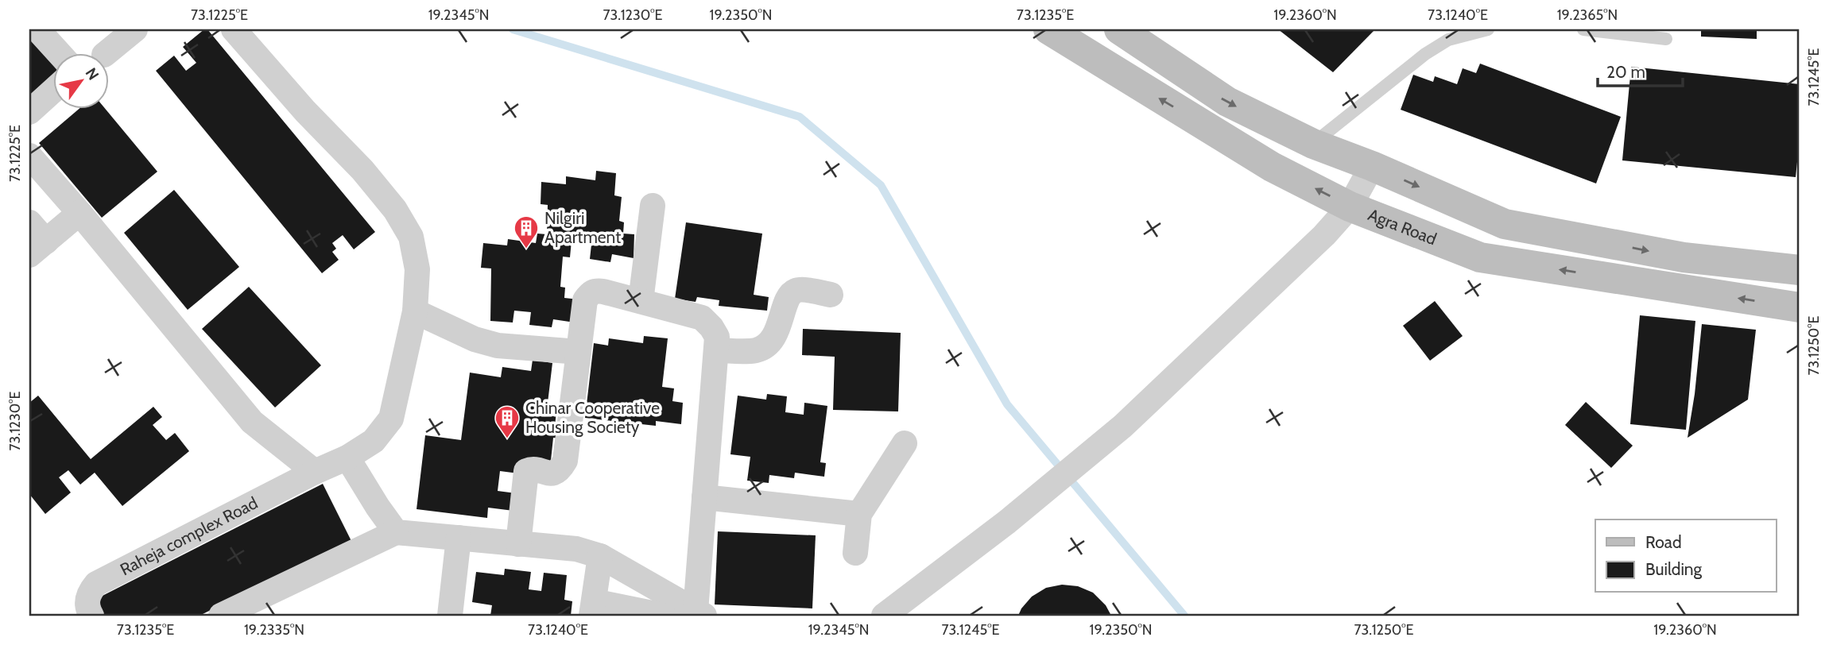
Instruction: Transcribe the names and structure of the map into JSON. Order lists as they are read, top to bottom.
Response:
{
  "streets": {
    "main road": ["Agra Road"],
    "street": ["Raheja complex Road"]
  },
  "places": {
    "building": ["Nilgiri Apartment", "Chinar Cooperative Housing Society"]
  },
  "legend": ["Road", "Building"],
  "scale_bar": "20 m",
  "north": "top right",
  "coordinates": [
    "73.1225°E",
    "19.2345°N",
    "73.1230°E",
    "19.2350°N",
    "73.1235°E",
    "19.2360°N",
    "73.1240°E",
    "19.2365°N",
    "73.1245°E",
    "73.1250°E",
    "19.2335°N"
  ]
}
